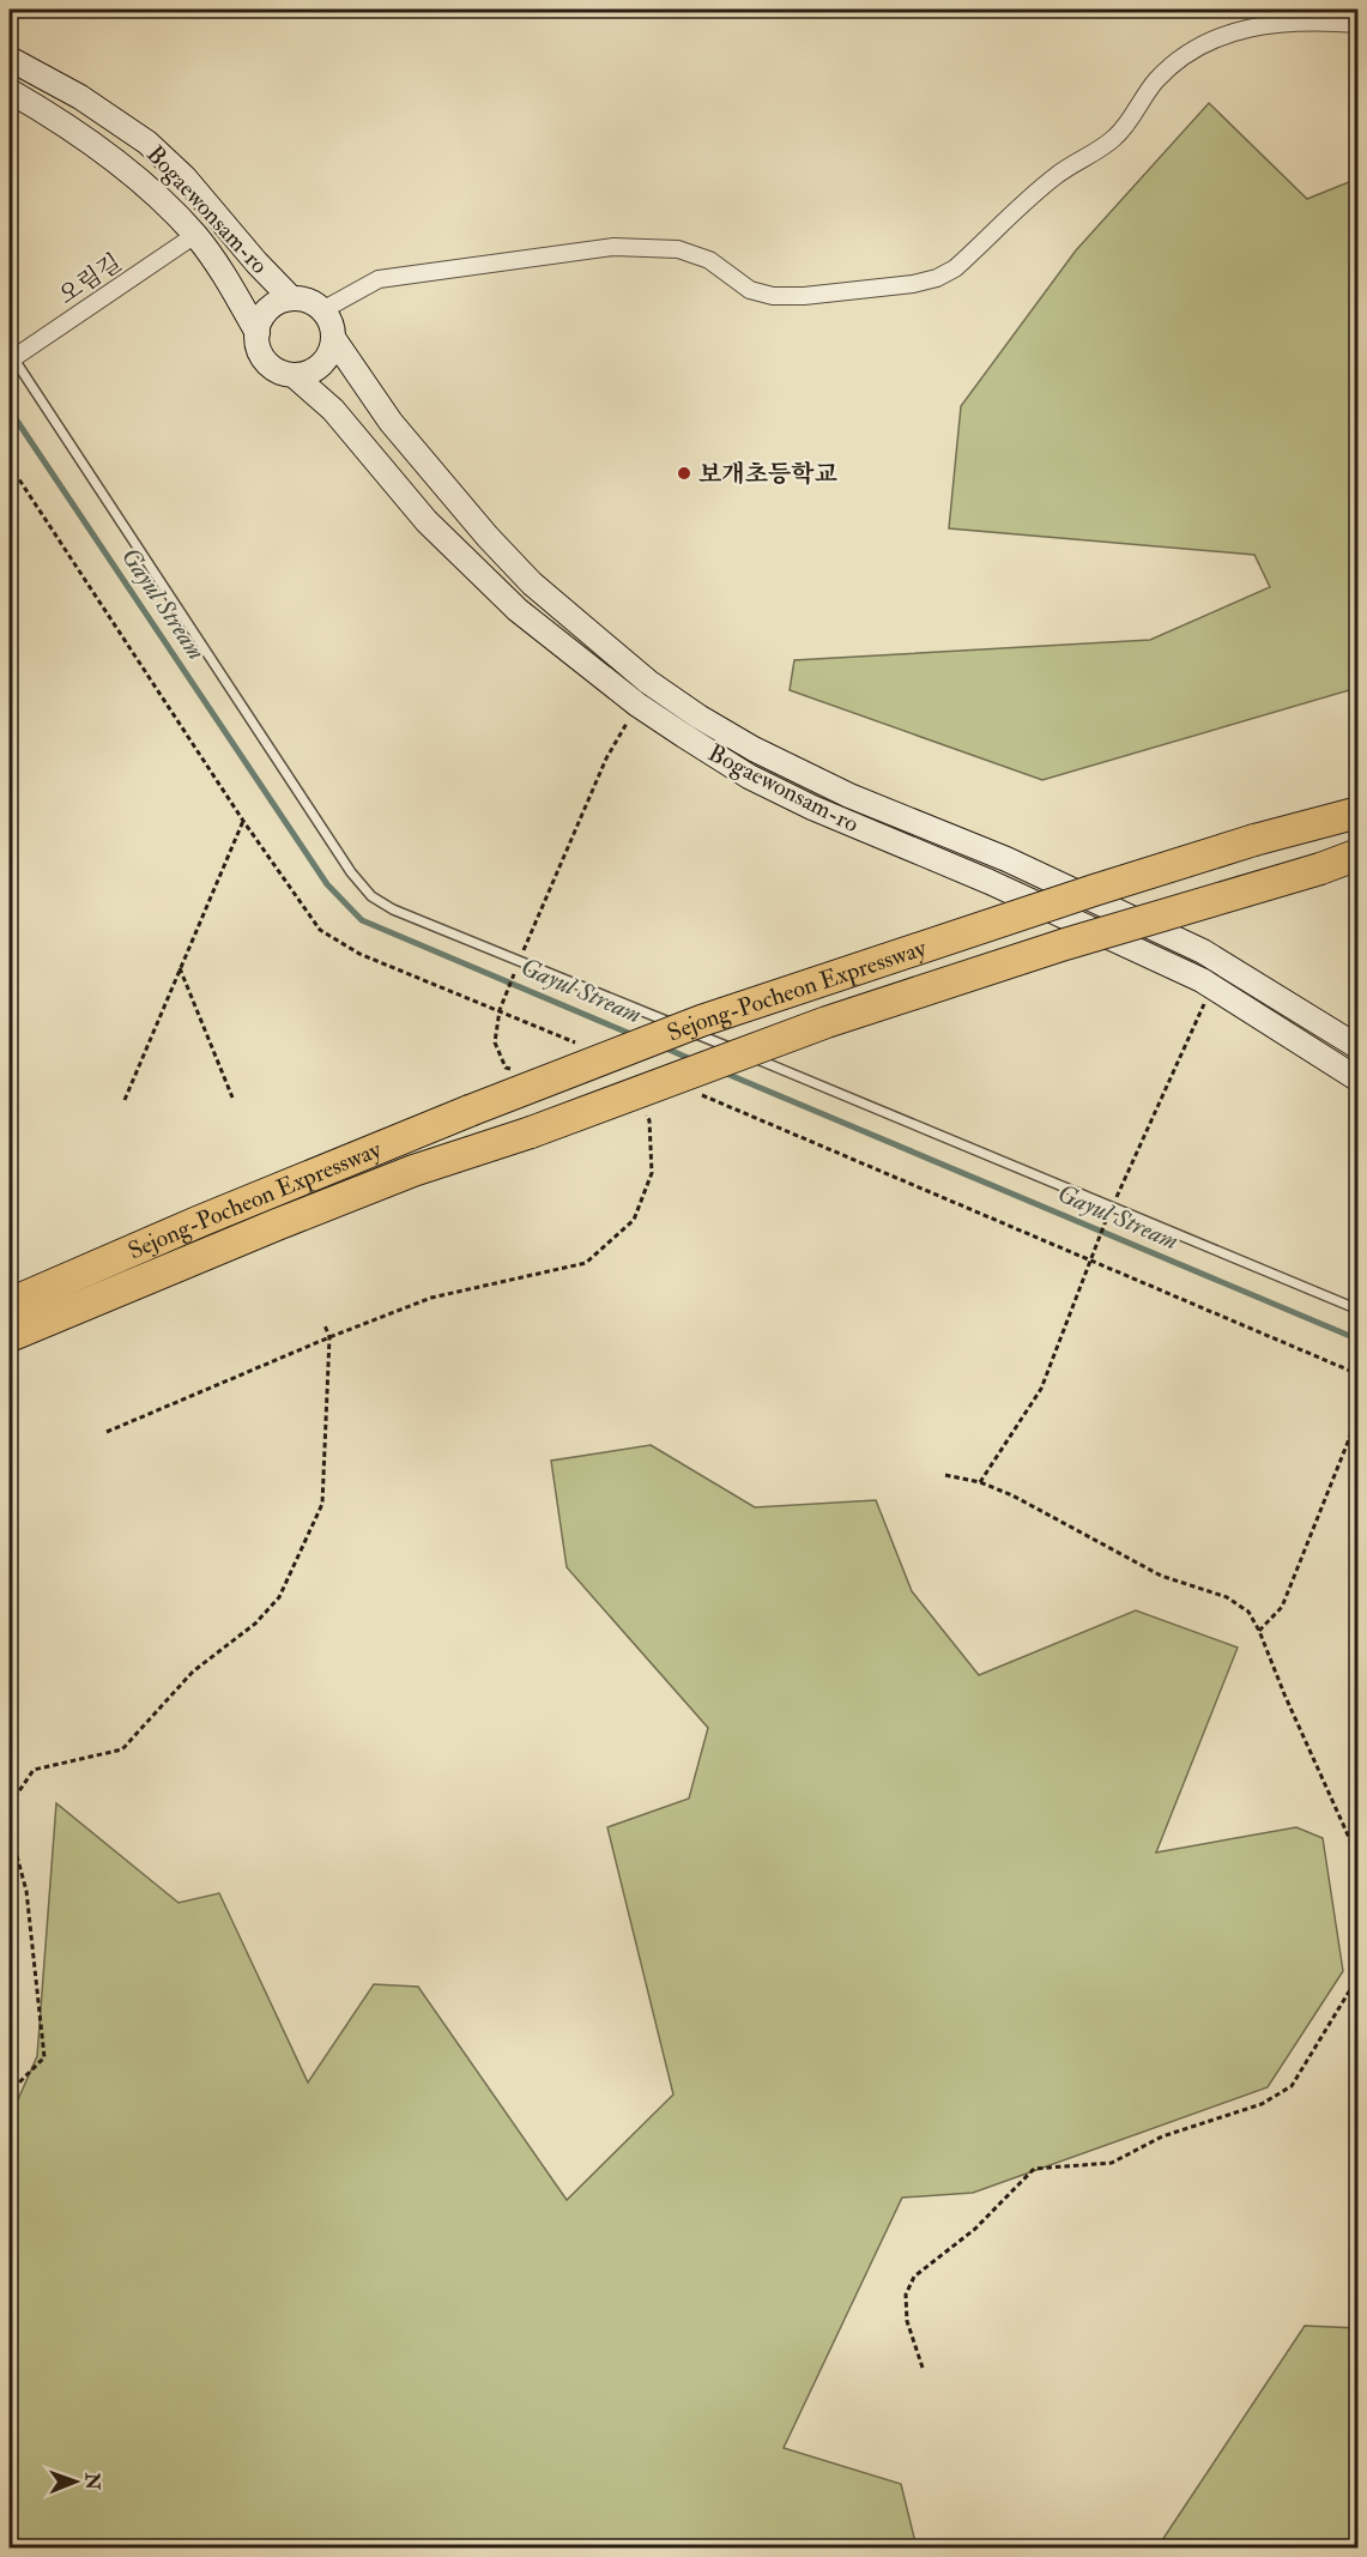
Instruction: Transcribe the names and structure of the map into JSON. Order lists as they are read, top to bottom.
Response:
{
  "streets": {
    "highway": ["Sejong-Pocheon Expressway"],
    "main road": ["Bogaewonsam-ro"],
    "street": ["오림길"]
  },
  "crossings": [
    ["Bogaewonsam-ro", "오림길"]
  ],
  "water": ["Gayul Stream"],
  "places": ["보개초등학교"],
  "north": "right"
}
